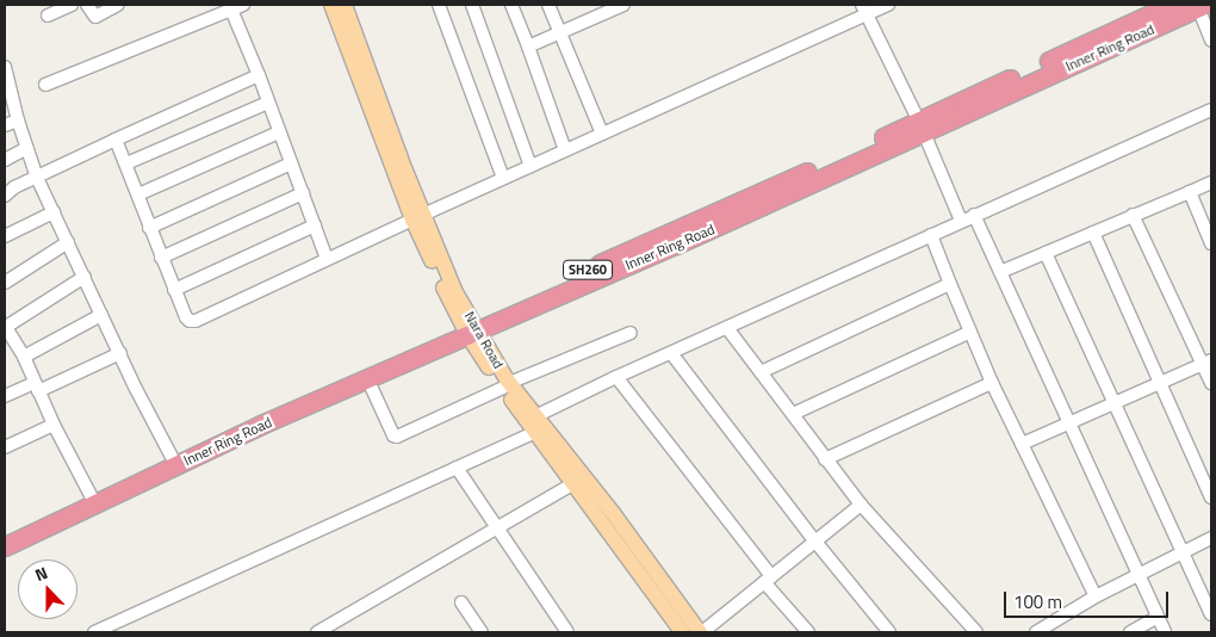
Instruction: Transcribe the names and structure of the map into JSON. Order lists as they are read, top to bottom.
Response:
{
  "streets": {
    "highway": ["Inner Ring Road"],
    "main road": ["Nara Road"]
  },
  "crossings": [
    ["Inner Ring Road", "Nara Road"]
  ],
  "scale_bar": "100 m",
  "north": "top"
}
